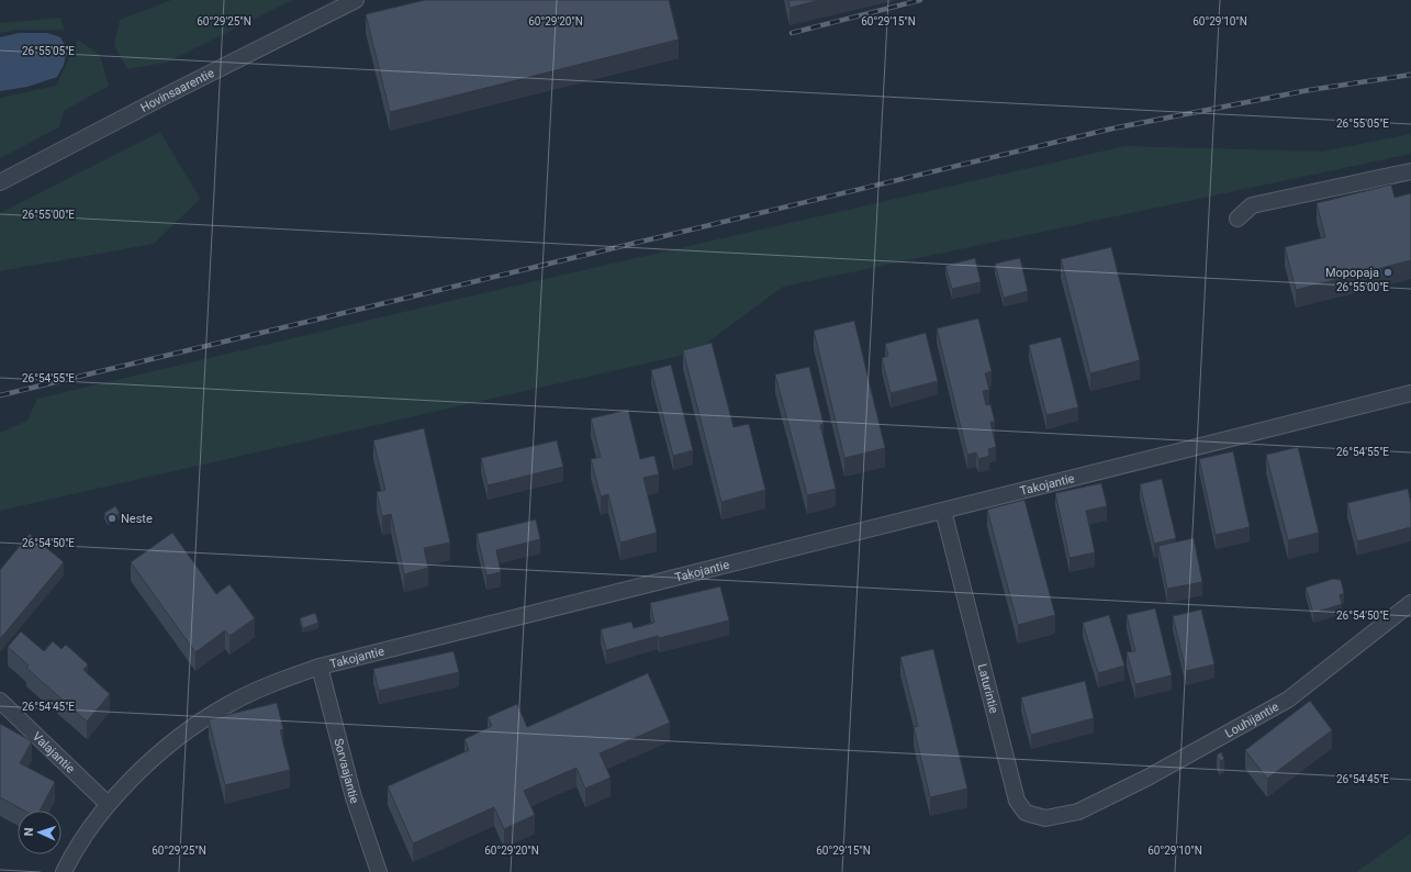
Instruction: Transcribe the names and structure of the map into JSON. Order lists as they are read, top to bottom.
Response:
{
  "streets": {
    "street": [
      "Hovinsaarentie",
      "Takojantie",
      "Laturintie",
      "Louhijantie",
      "Valajantie",
      "Sorvaajantie"
    ]
  },
  "crossings": [
    ["Takojantie", "Laturintie"],
    ["Takojantie", "Valajantie"],
    ["Takojantie", "Sorvaajantie"],
    ["Laturintie", "Louhijantie"]
  ],
  "places": ["Mopopaja", "Neste"],
  "north": "left",
  "coordinates": [
    "60°29'25\"N",
    "60°29'20\"N",
    "60°29'15\"N",
    "60°29'10\"N",
    "26°55'05\"E",
    "26°55'00\"E",
    "26°54'55\"E",
    "26°54'50\"E",
    "26°54'45\"E"
  ]
}
